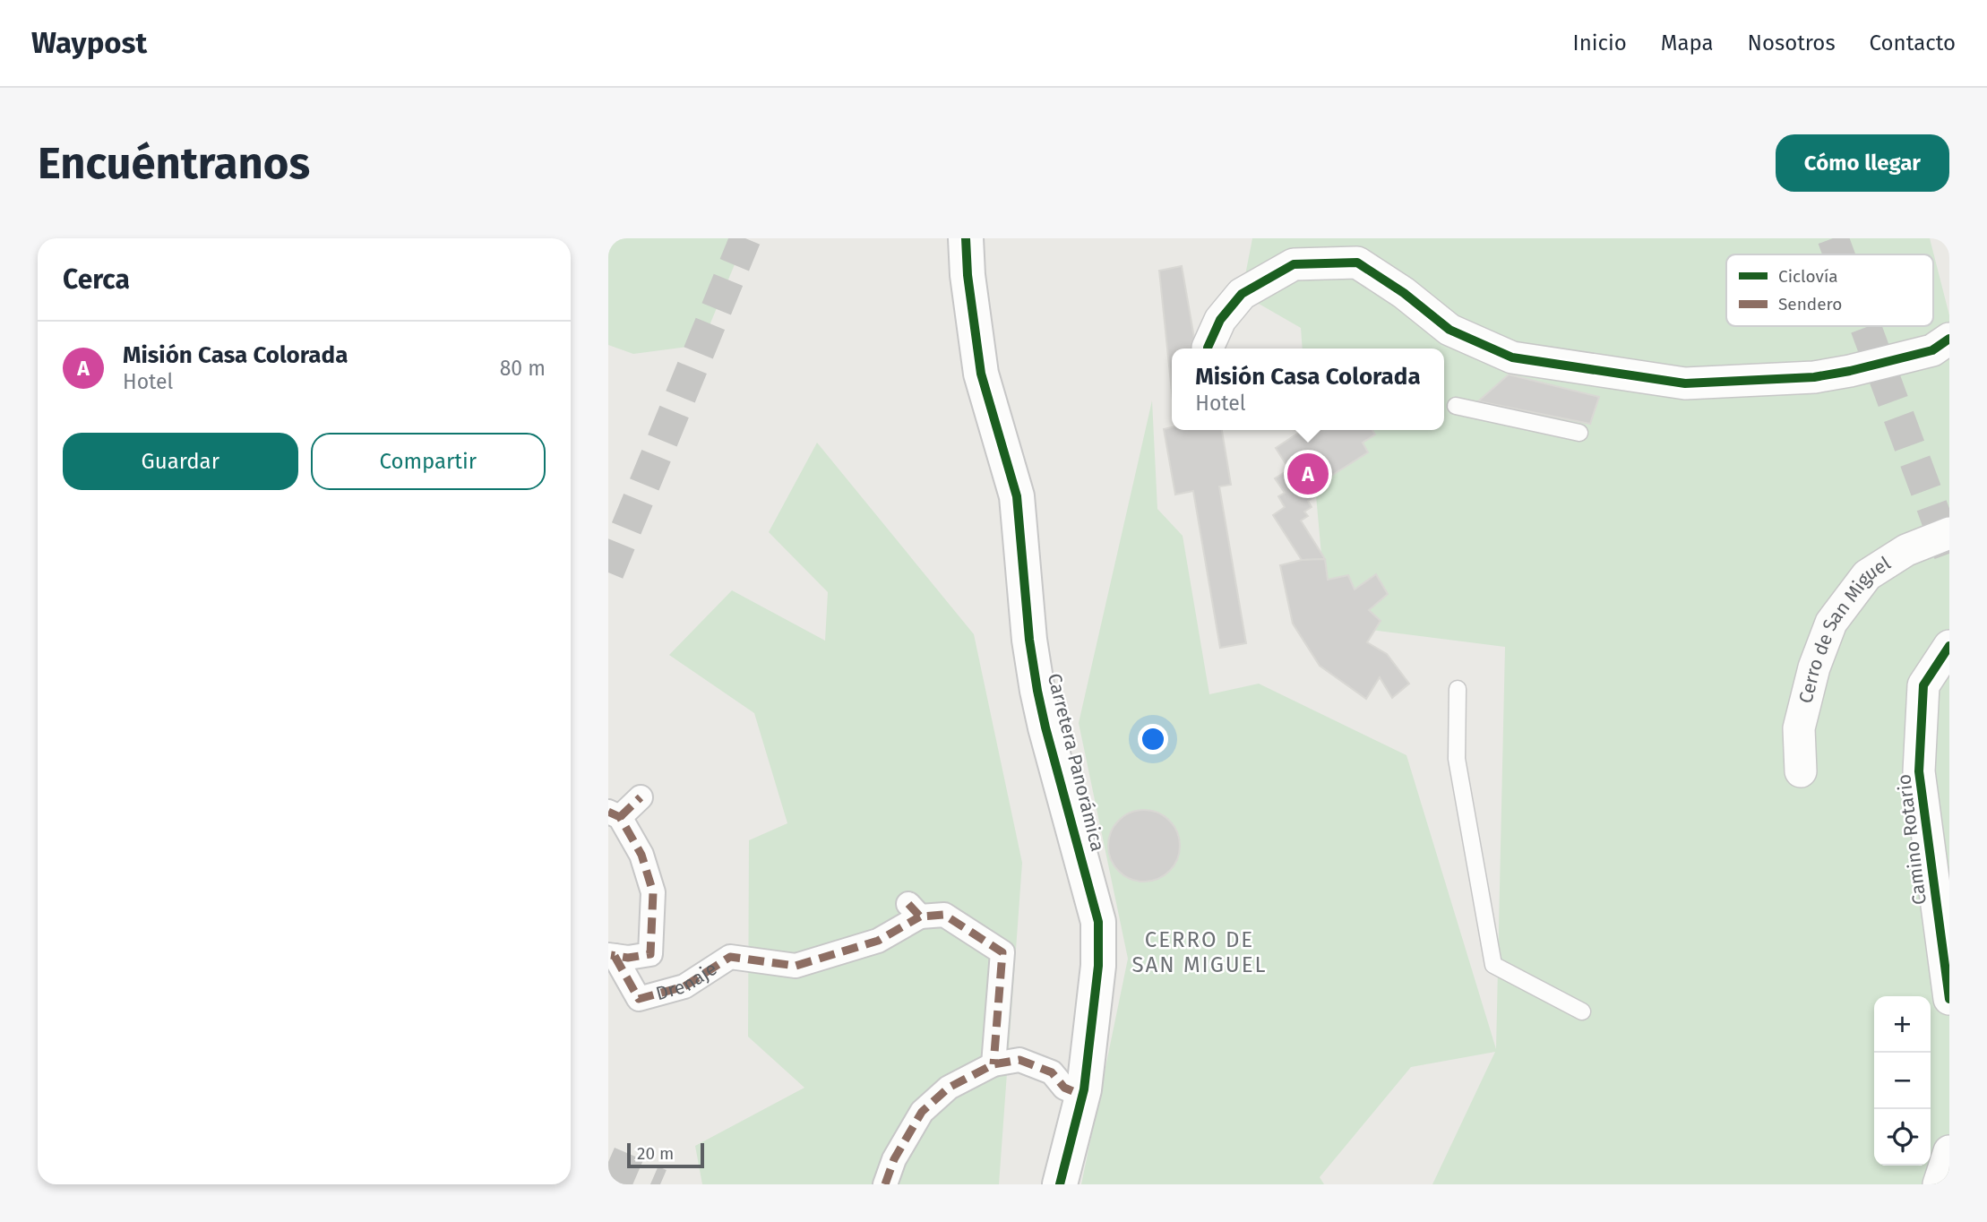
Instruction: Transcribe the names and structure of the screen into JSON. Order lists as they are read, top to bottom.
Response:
{
  "streets": {
    "street": [
      "Cerro de San Miguel",
      "Carretera Panorámica",
      "Camino Rotario",
      "Drenaje"
    ]
  },
  "districts": ["CERRO DE SAN MIGUEL"],
  "legend": ["Ciclovía", "Sendero"],
  "scale_bar": "20 m",
  "page": {
    "header": "Waypost",
    "nav": [
      "Inicio",
      "Mapa",
      "Nosotros",
      "Contacto"
    ],
    "buttons": [
      "Cómo llegar",
      ["Guardar", "Compartir"]
    ],
    "title": "Encuéntranos",
    "heading": "Cerca",
    "list": [
      {
        "mark": "A",
        "name": "Misión Casa Colorada",
        "note": "Hotel",
        "value": "80 m"
      }
    ],
    "popup": ["Misión Casa Colorada", "Hotel"],
    "pins": "A",
    "map_buttons": ["+", "−"],
    "scale": "20 m"
  }
}
